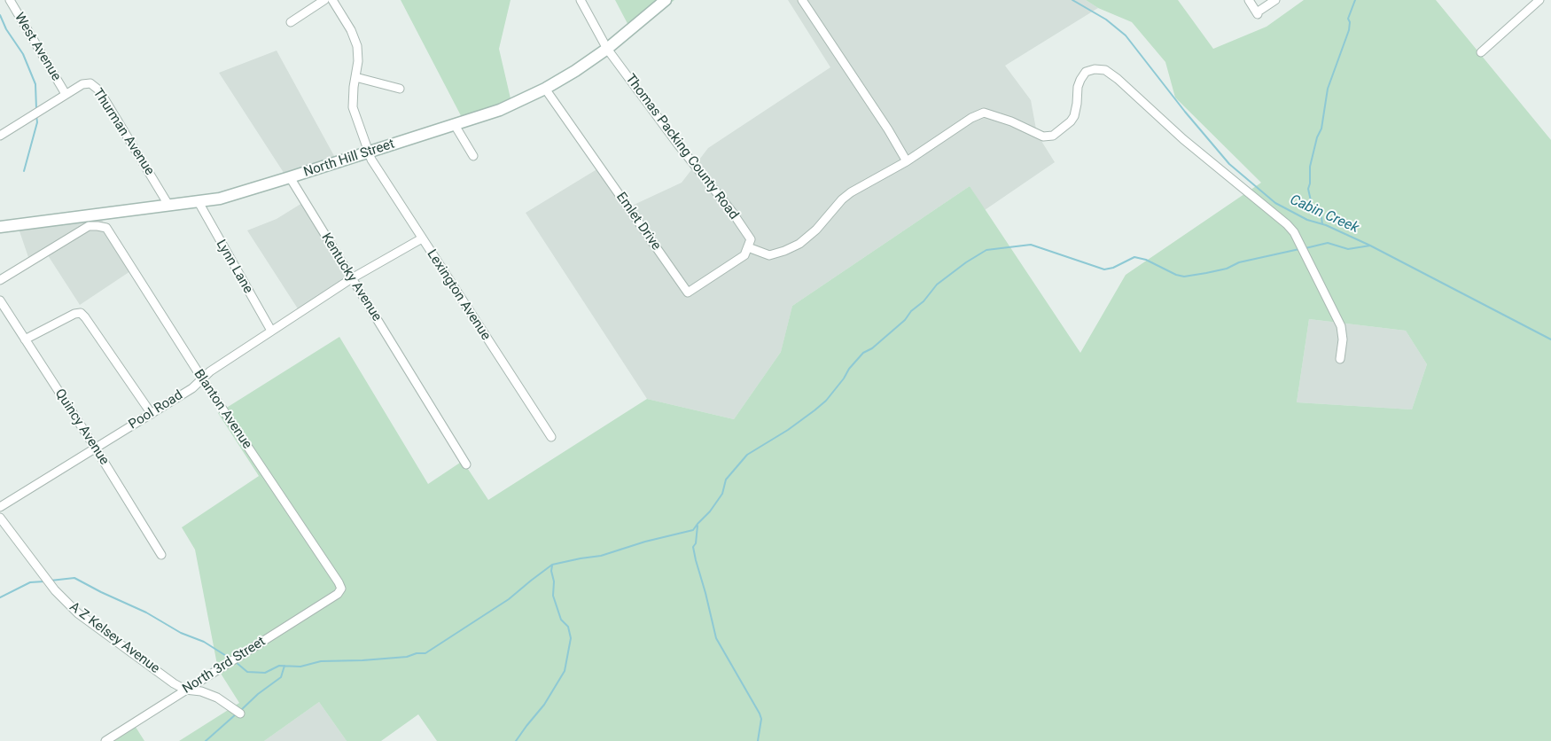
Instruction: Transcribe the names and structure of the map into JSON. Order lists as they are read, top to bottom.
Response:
{
  "streets": {
    "street": [
      "West Avenue",
      "Thurman Avenue",
      "Thomas Packing County Road",
      "North Hill Street",
      "Emlet Drive",
      "Lynn Lane",
      "Kentucky Avenue",
      "Lexington Avenue",
      "Blanton Avenue",
      "Pool Road",
      "Quincy Avenue",
      "A Z Kelsey Avenue",
      "North 3rd Street"
    ]
  },
  "crossings": [
    ["West Avenue", "Thurman Avenue"],
    ["Thurman Avenue", "North Hill Street"],
    ["Thomas Packing County Road", "North Hill Street"],
    ["Thomas Packing County Road", "Emlet Drive"],
    ["North Hill Street", "Emlet Drive"],
    ["North Hill Street", "Lynn Lane"],
    ["North Hill Street", "Kentucky Avenue"],
    ["North Hill Street", "Lexington Avenue"],
    ["Lynn Lane", "Pool Road"],
    ["Kentucky Avenue", "Pool Road"],
    ["Lexington Avenue", "Pool Road"],
    ["Blanton Avenue", "Pool Road"],
    ["Blanton Avenue", "North 3rd Street"],
    ["Pool Road", "Quincy Avenue"],
    ["A Z Kelsey Avenue", "North 3rd Street"]
  ],
  "water": ["Cabin Creek"]
}
